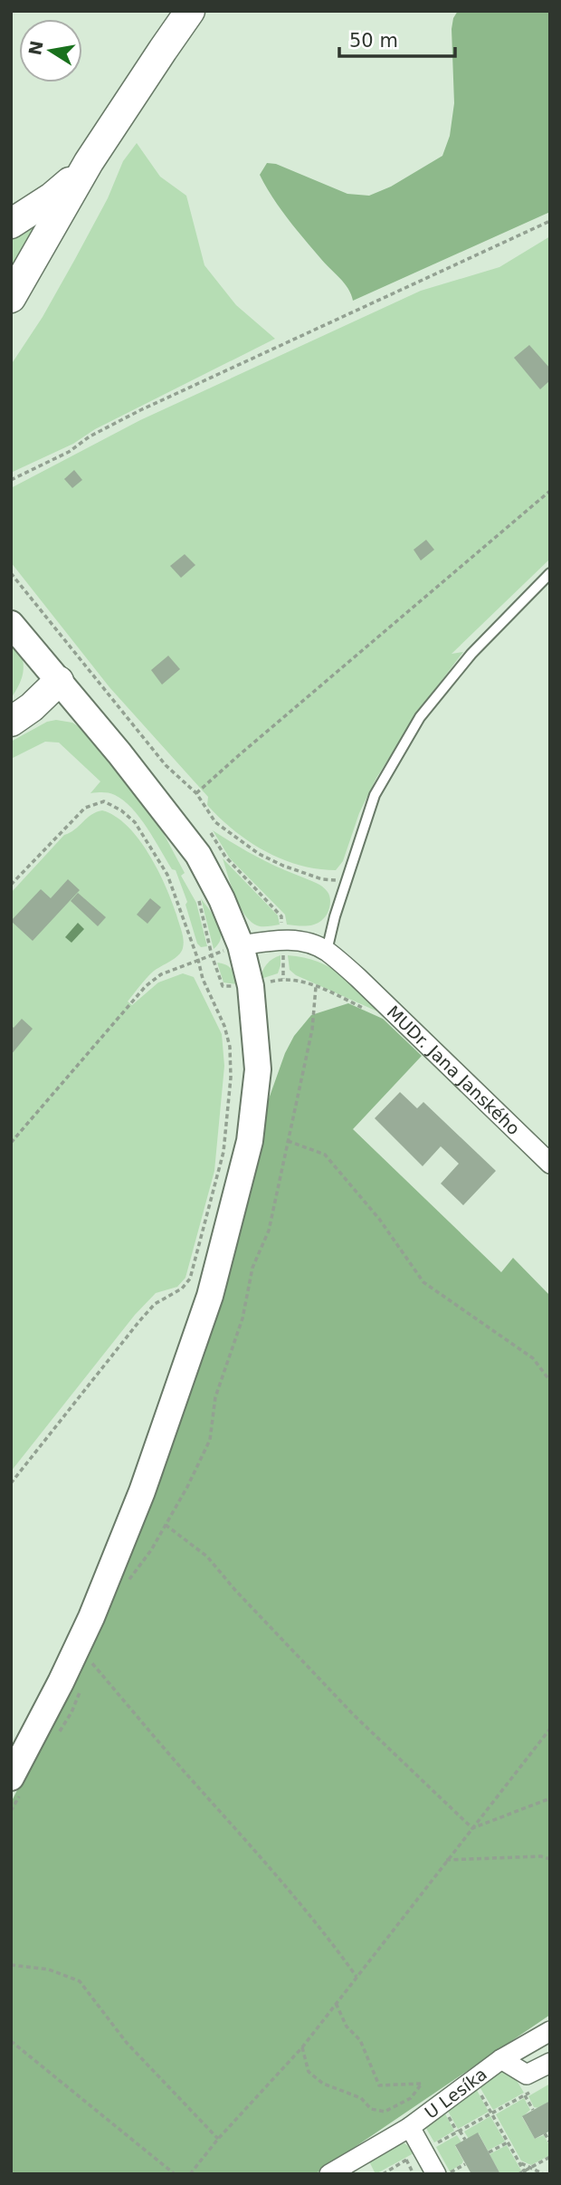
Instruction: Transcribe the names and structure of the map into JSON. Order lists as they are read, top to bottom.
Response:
{
  "streets": {
    "street": ["MUDr. Jana Janského", "U Lesíka"]
  },
  "scale_bar": "50 m",
  "north": "left"
}
